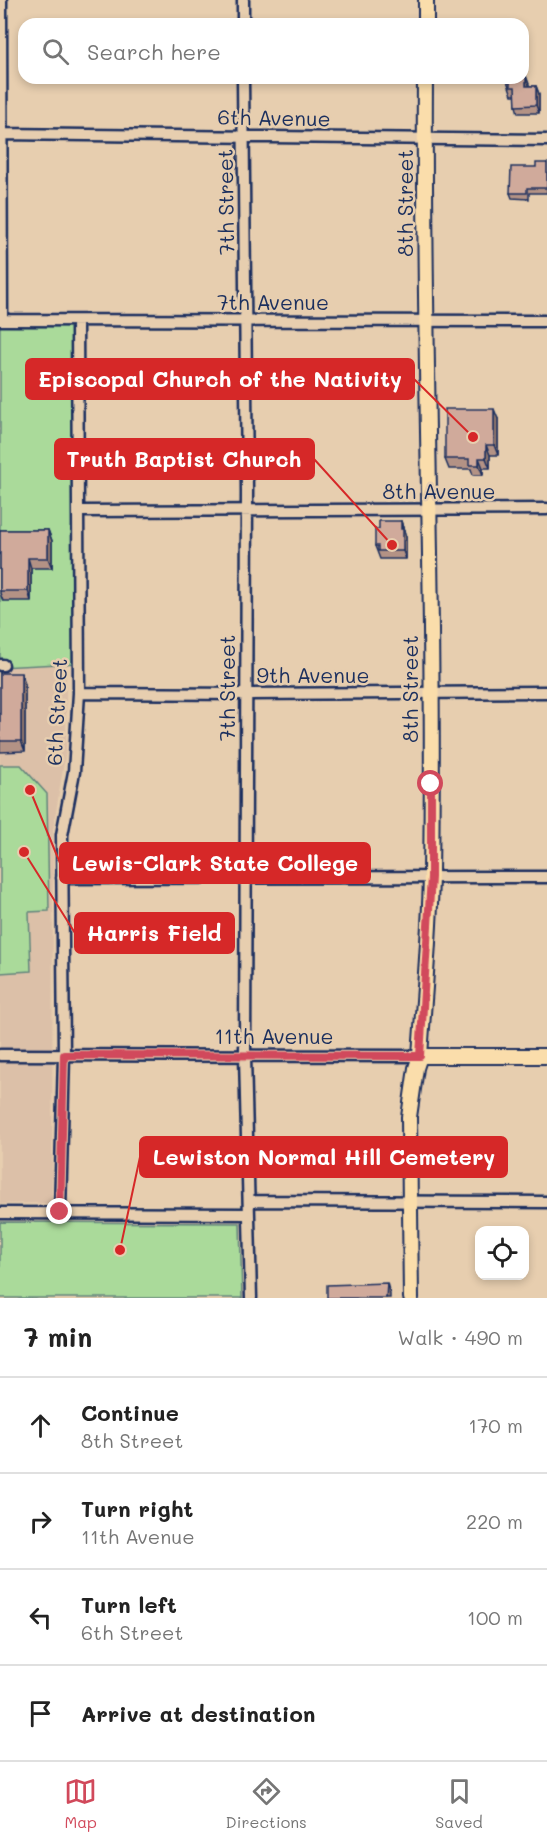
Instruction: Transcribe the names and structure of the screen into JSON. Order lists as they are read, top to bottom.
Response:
{
  "streets": {
    "main road": ["8th Street", "11th Avenue"],
    "street": [
      "6th Avenue",
      "7th Street",
      "7th Avenue",
      "8th Avenue",
      "9th Avenue",
      "6th Street"
    ]
  },
  "crossings": [
    ["6th Avenue", "7th Street"],
    ["6th Avenue", "8th Street"],
    ["7th Street", "7th Avenue"],
    ["7th Street", "8th Avenue"],
    ["7th Street", "9th Avenue"],
    ["7th Street", "11th Avenue"],
    ["8th Street", "7th Avenue"],
    ["8th Street", "8th Avenue"],
    ["8th Street", "9th Avenue"],
    ["8th Street", "11th Avenue"],
    ["7th Avenue", "6th Street"],
    ["8th Avenue", "6th Street"],
    ["9th Avenue", "6th Street"],
    ["6th Street", "11th Avenue"]
  ],
  "places": [
    "Episcopal Church of the Nativity",
    "Truth Baptist Church",
    "Lewis-Clark State College",
    "Harris Field",
    "Lewiston Normal Hill Cemetery"
  ],
  "page": {
    "search": "Search here",
    "heading": ["7 min", "Walk · 490 m"],
    "list": [
      ["Continue", "8th Street", "170 m"],
      ["Turn right", "11th Avenue", "220 m"],
      ["Turn left", "6th Street", "100 m"],
      "Arrive at destination"
    ],
    "nav": ["Map", "Directions", "Saved"]
  }
}
